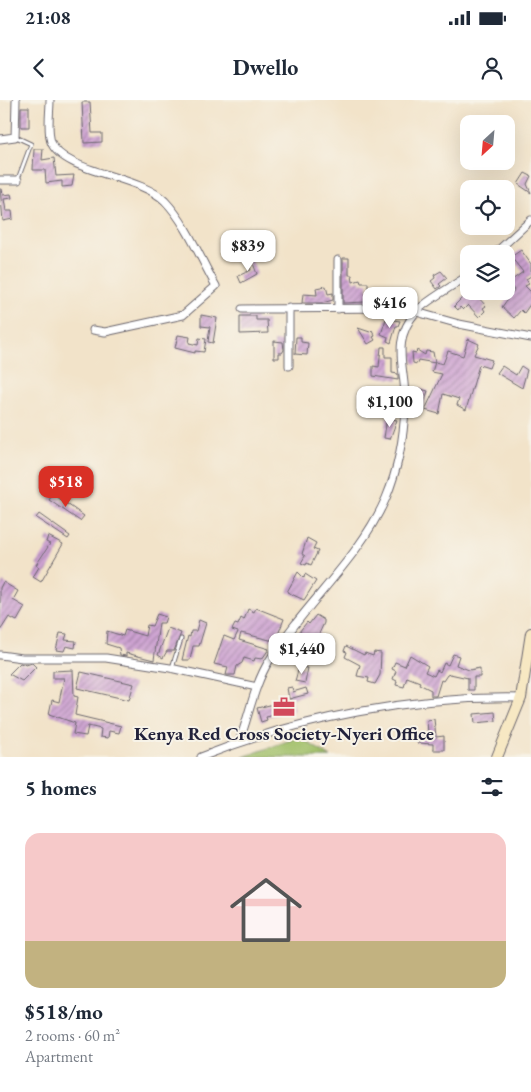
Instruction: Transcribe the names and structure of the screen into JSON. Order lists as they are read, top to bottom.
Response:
{
  "places": {
    "office": ["Kenya Red Cross Society-Nyeri Office"]
  },
  "north": "bottom left",
  "page": {
    "status": "21:08",
    "header": "Dwello",
    "price": [
      "$839",
      "$416",
      "$1,100",
      "$518",
      "$1,440"
    ],
    "heading": "5 homes",
    "list": [
      {
        "name": "$518/mo",
        "note": "2 rooms · 60 m² · Apartment"
      }
    ]
  }
}
